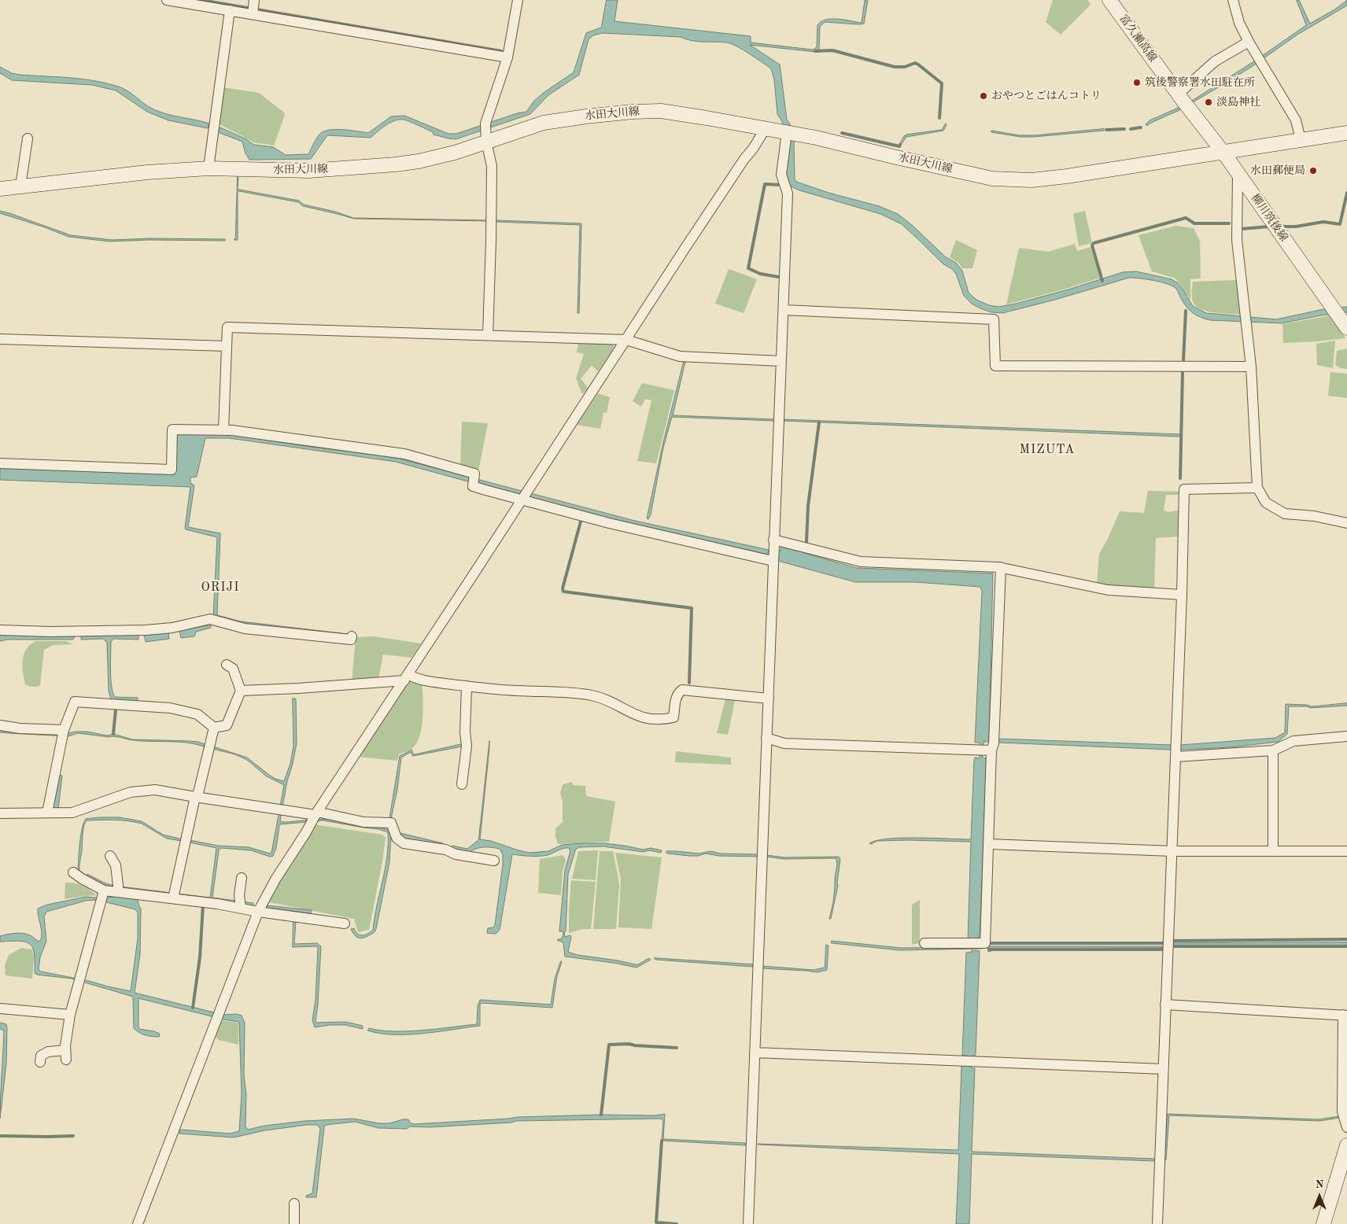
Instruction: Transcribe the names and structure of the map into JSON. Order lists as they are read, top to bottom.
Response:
{
  "streets": {
    "main road": ["富久瀬高線", "水田大川線", "柳川筑後線"]
  },
  "crossings": [
    ["富久瀬高線", "水田大川線"],
    ["富久瀬高線", "柳川筑後線"],
    ["水田大川線", "柳川筑後線"]
  ],
  "districts": ["MIZUTA", "ORIJI"],
  "places": [
    "筑後警察署水田駐在所",
    "おやつとごはんコトリ",
    "淡島神社",
    "水田郵便局"
  ],
  "north": "top"
}
